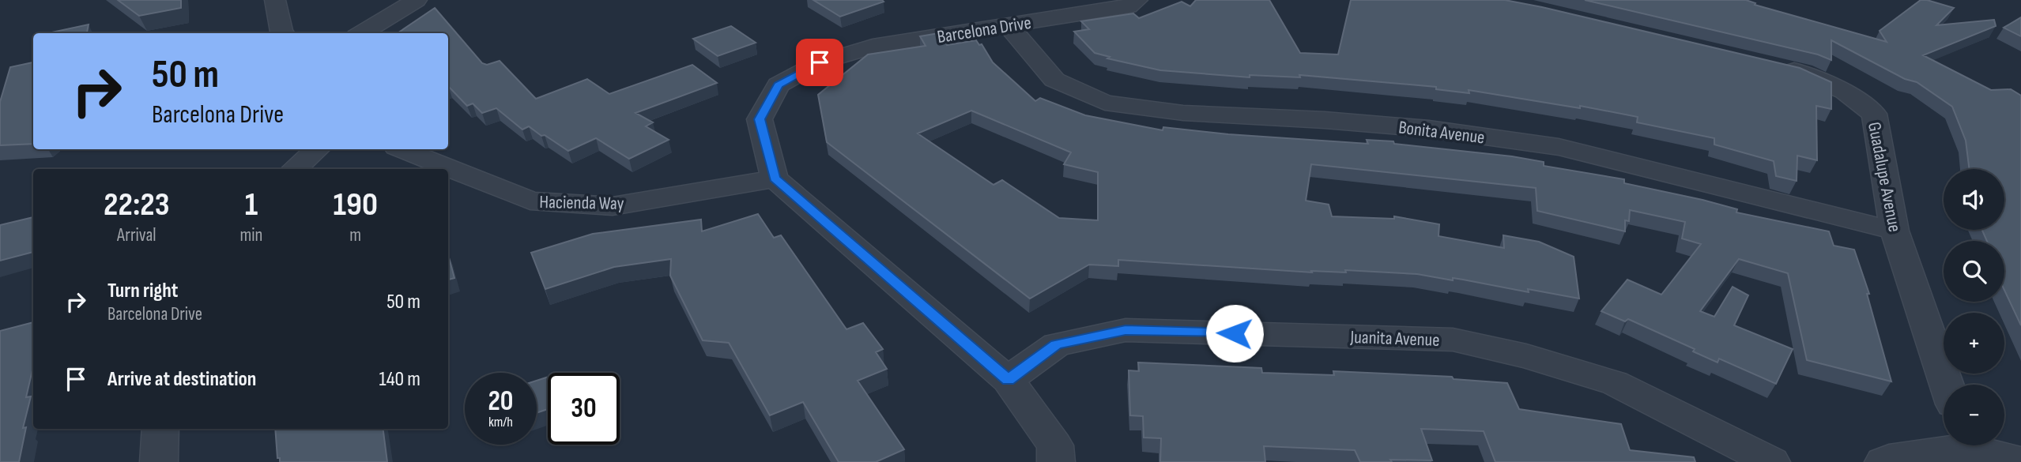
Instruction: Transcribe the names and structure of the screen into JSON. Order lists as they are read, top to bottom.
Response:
{
  "streets": {
    "street": [
      "Barcelona Drive",
      "Bonita Avenue",
      "Guadalupe Avenue",
      "Hacienda Way",
      "Juanita Avenue"
    ]
  },
  "crossings": [
    ["Barcelona Drive", "Bonita Avenue"],
    ["Barcelona Drive", "Hacienda Way"],
    ["Bonita Avenue", "Guadalupe Avenue"]
  ],
  "page": {
    "turn": ["50 m", "Barcelona Drive"],
    "map_buttons": ["+", "−"],
    "eta": [
      "22:23",
      "Arrival",
      "1",
      "min",
      "190",
      "m"
    ],
    "list": [
      {
        "name": "Turn right",
        "note": "Barcelona Drive",
        "value": "50 m"
      },
      {
        "name": "Arrive at destination",
        "value": "140 m"
      }
    ],
    "speed": "20 km/h",
    "limit": "30"
  }
}
